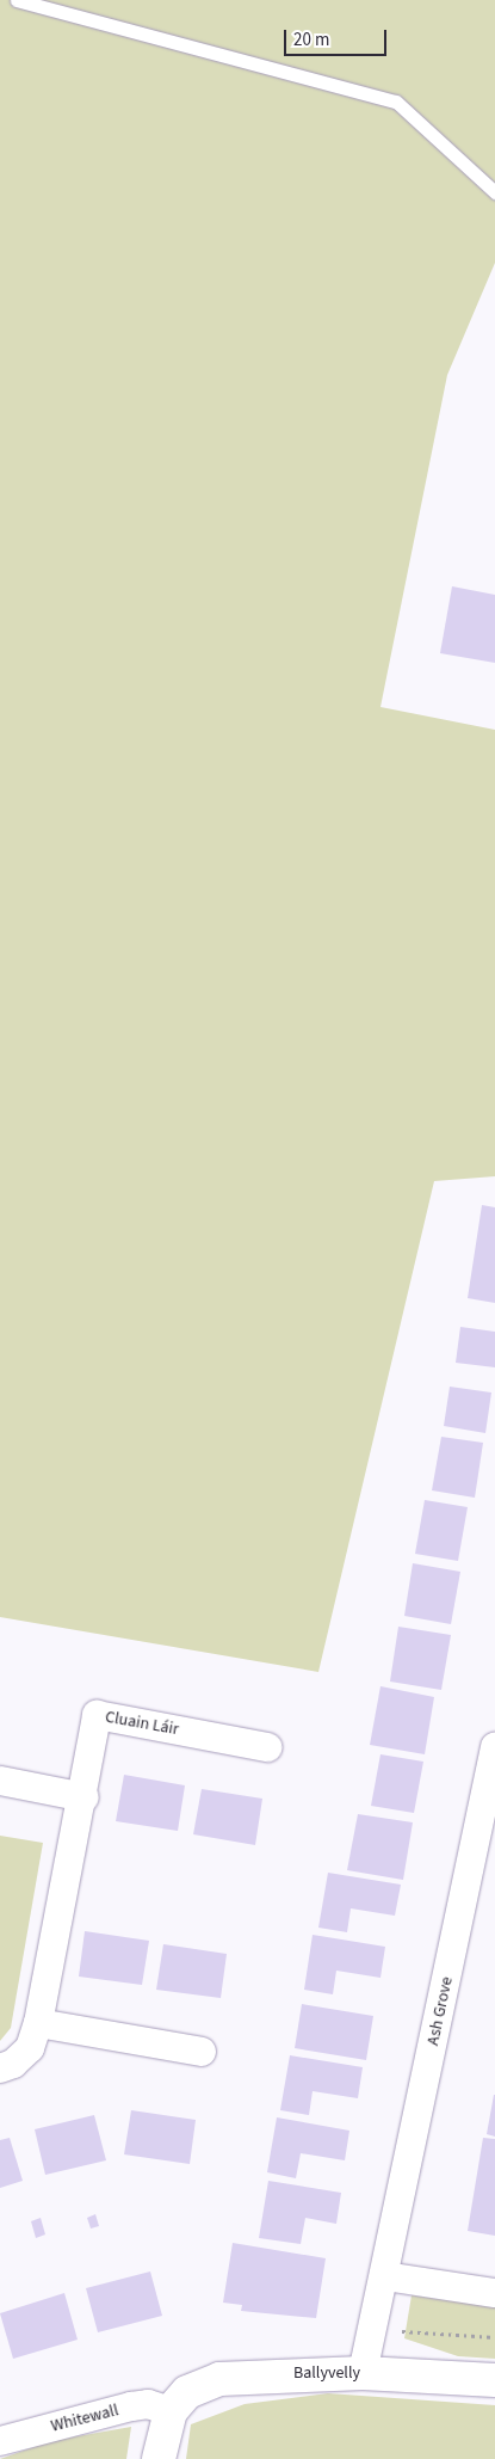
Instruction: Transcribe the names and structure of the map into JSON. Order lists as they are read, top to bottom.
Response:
{
  "streets": {
    "street": [
      "Cluain Láir",
      "Ash Grove",
      "Ballyvelly",
      "Whitewall"
    ]
  },
  "crossings": [
    ["Ash Grove", "Ballyvelly"],
    ["Ballyvelly", "Whitewall"]
  ],
  "scale_bar": "20 m"
}
